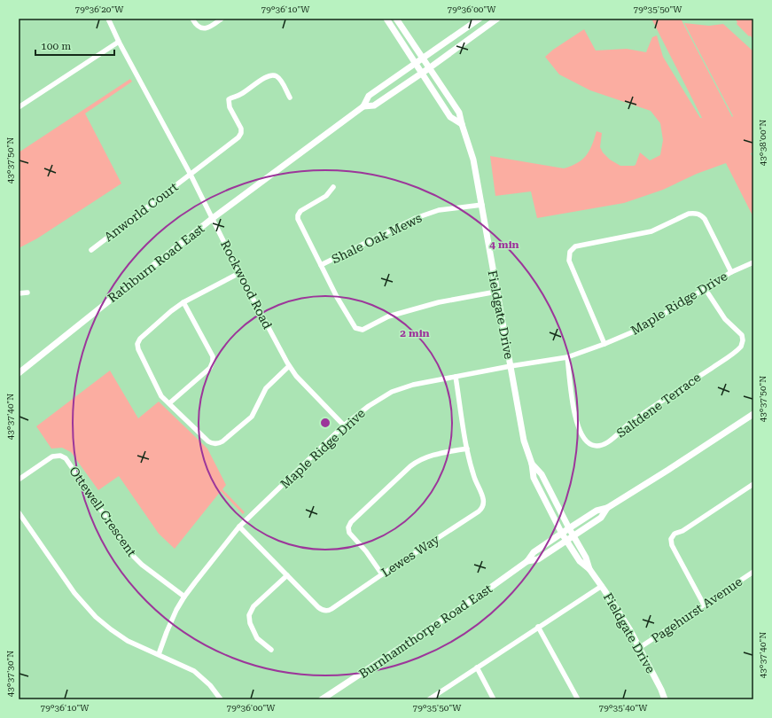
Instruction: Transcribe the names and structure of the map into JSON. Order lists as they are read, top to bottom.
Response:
{
  "streets": {
    "street": [
      "Anworld Court",
      "Shale Oak Mews",
      "Rathburn Road East",
      "Rockwood Road",
      "Maple Ridge Drive",
      "Fieldgate Drive",
      "Saltdene Terrace",
      "Ottewell Crescent",
      "Lewes Way",
      "Pagehurst Avenue",
      "Burnhamthorpe Road East"
    ]
  },
  "crossings": [
    ["Anworld Court", "Rockwood Road"],
    ["Shale Oak Mews", "Fieldgate Drive"],
    ["Rathburn Road East", "Rockwood Road"],
    ["Rathburn Road East", "Fieldgate Drive"],
    ["Rockwood Road", "Maple Ridge Drive"],
    ["Maple Ridge Drive", "Fieldgate Drive"],
    ["Maple Ridge Drive", "Saltdene Terrace"],
    ["Maple Ridge Drive", "Ottewell Crescent"],
    ["Maple Ridge Drive", "Lewes Way"],
    ["Fieldgate Drive", "Pagehurst Avenue"],
    ["Fieldgate Drive", "Burnhamthorpe Road East"]
  ],
  "scale_bar": "100 m",
  "coordinates": [
    "79°36'20\"W",
    "79°36'10\"W",
    "79°36'00\"W",
    "79°35'50\"W",
    "43°38'00\"N",
    "43°37'50\"N",
    "43°37'40\"N",
    "43°37'30\"N",
    "79°35'40\"W"
  ],
  "rings": ["4 min", "2 min"]
}
